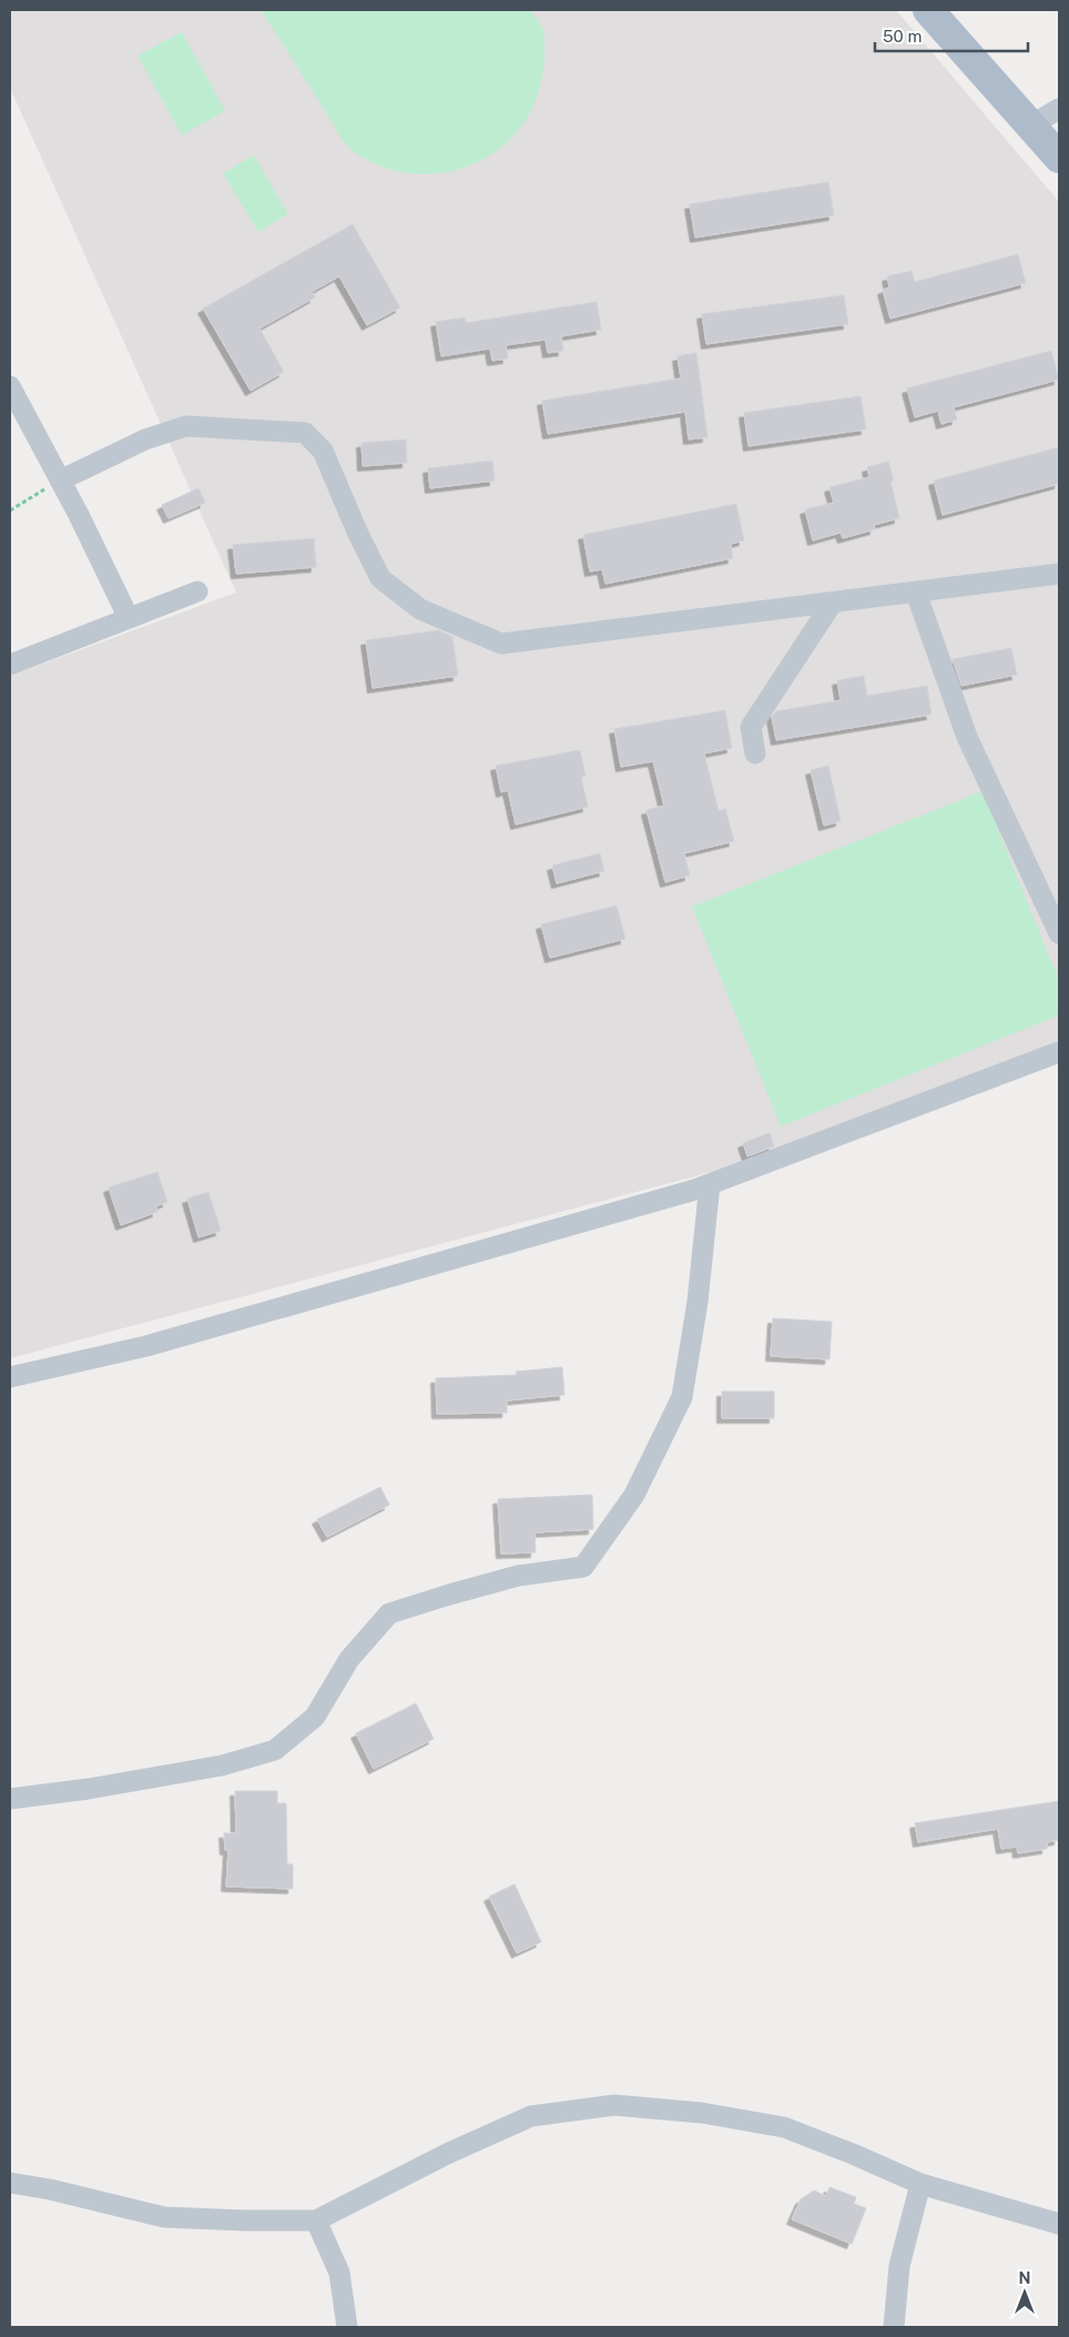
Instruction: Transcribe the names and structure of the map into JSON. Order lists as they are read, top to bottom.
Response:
{
  "scale_bar": "50 m",
  "north": "top"
}
